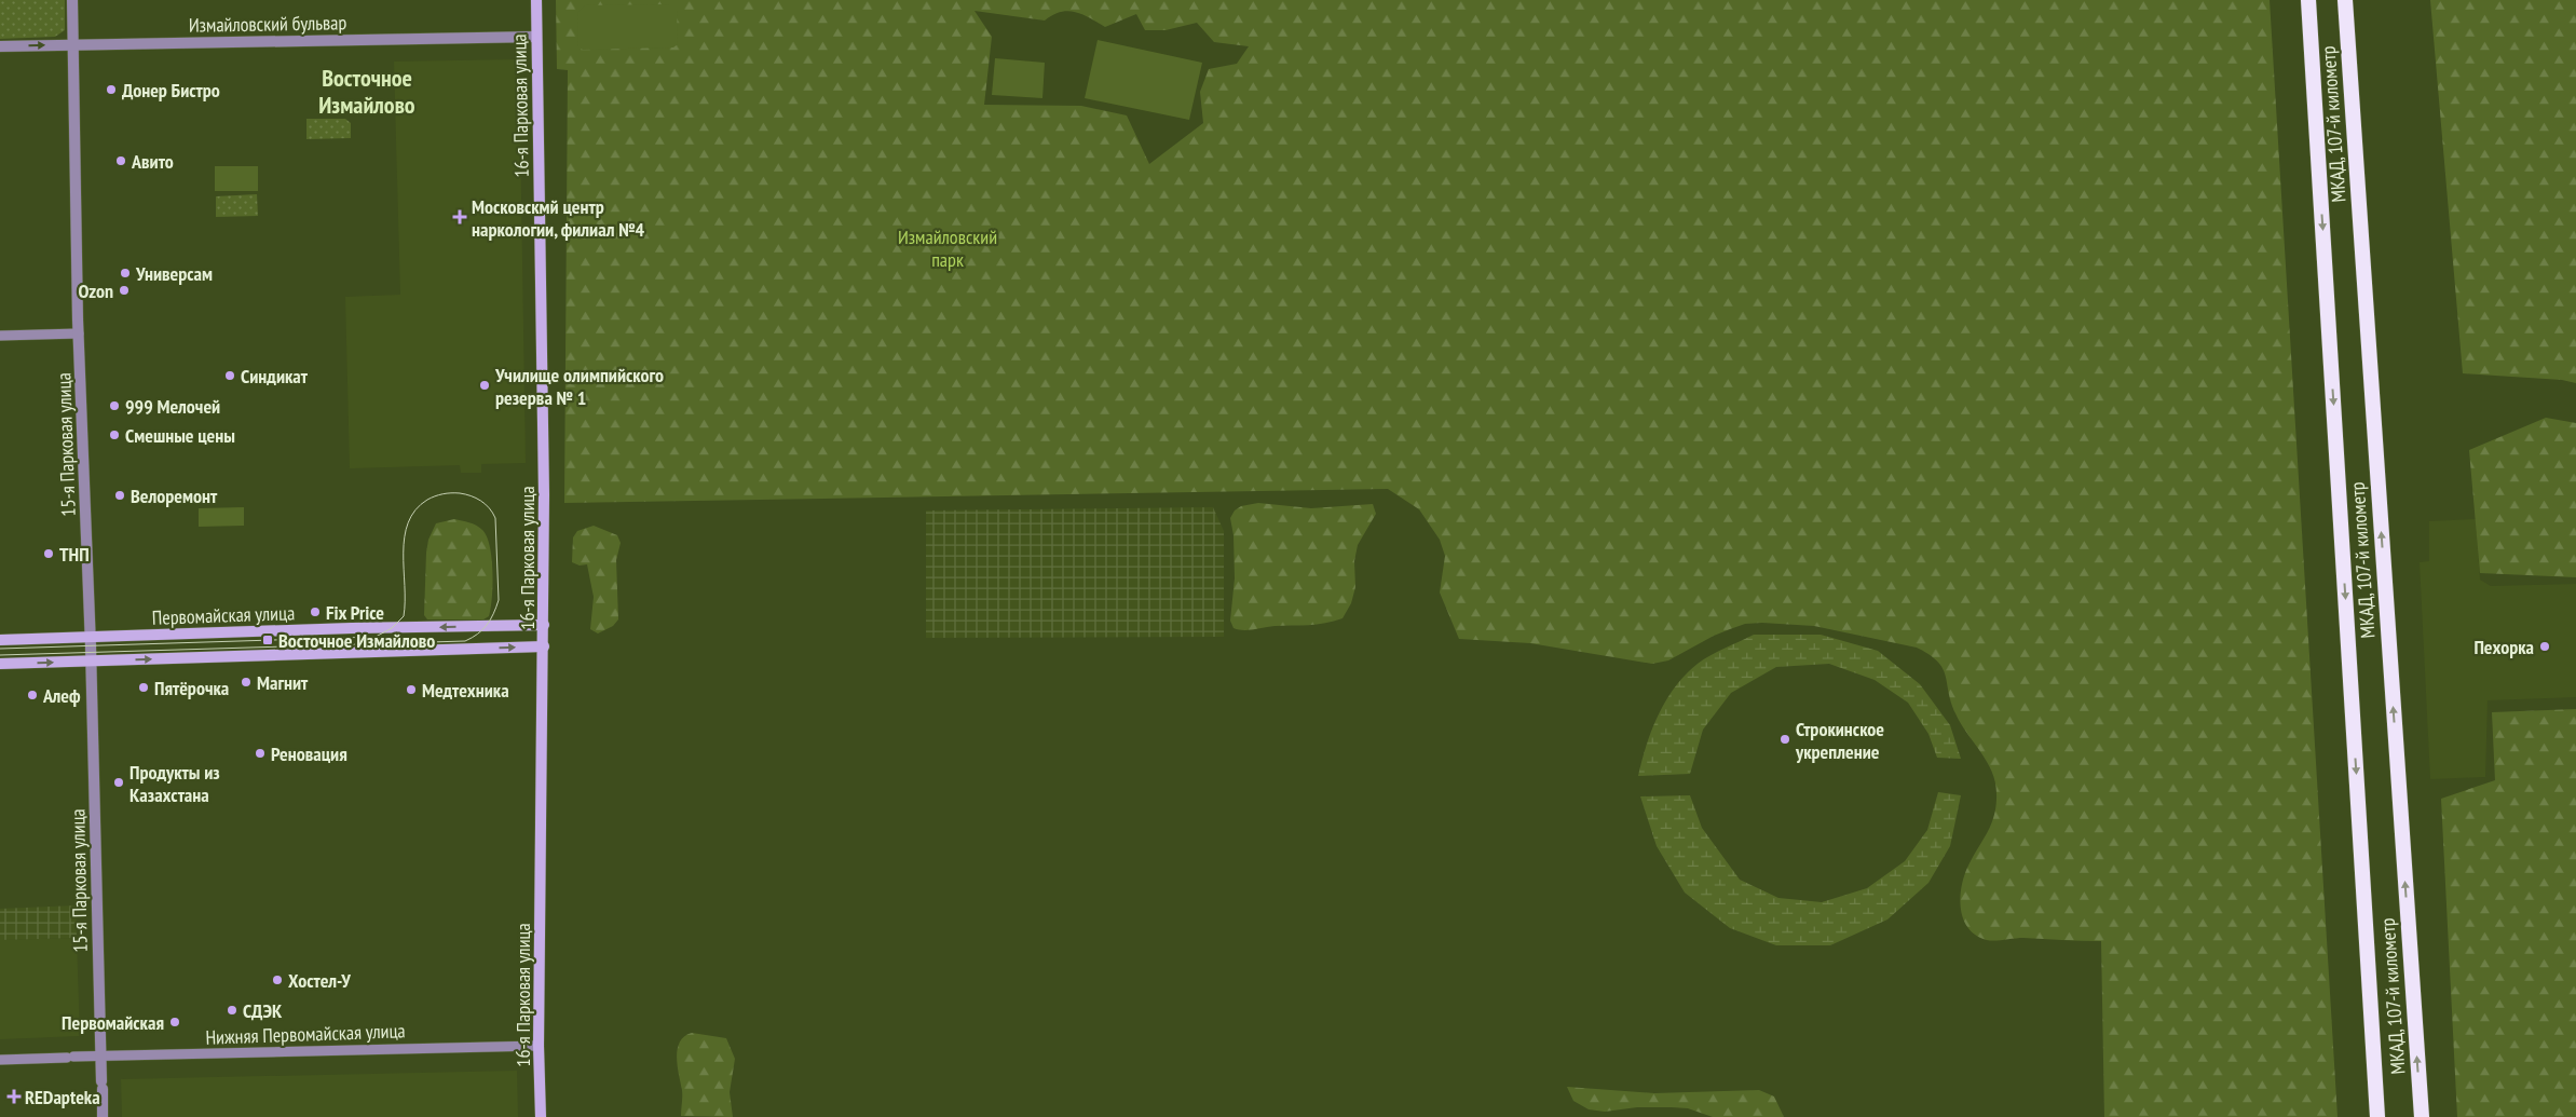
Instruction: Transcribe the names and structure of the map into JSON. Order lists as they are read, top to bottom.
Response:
{
  "streets": {
    "highway": ["МКАД, 107-й километр"],
    "main road": ["16-я Парковая улица", "Первомайская улица"],
    "street": ["Измайловский бульвар", "15-я Парковая улица", "Нижняя Первомайская улица"]
  },
  "crossings": [
    ["Измайловский бульвар", "16-я Парковая улица"],
    ["Измайловский бульвар", "15-я Парковая улица"],
    ["16-я Парковая улица", "Первомайская улица"],
    ["16-я Парковая улица", "Нижняя Первомайская улица"],
    ["15-я Парковая улица", "Первомайская улица"],
    ["15-я Парковая улица", "Нижняя Первомайская улица"]
  ],
  "districts": ["Восточное Измайлово"],
  "parks": ["Измайловский парк"],
  "places": {
    "other": [
      "Донер Бистро",
      "Авито",
      "Универсам",
      "Ozon",
      "Синдикат",
      "Училище олимпийского резерва № 1",
      "999 Мелочей",
      "Смешные цены",
      "Велоремонт",
      "ТНП",
      "Fix Price",
      "Пехорка",
      "Магнит",
      "Пятёрочка",
      "Медтехника",
      "Алеф",
      "Строкинское укрепление",
      "Реновация",
      "Продукты из Казахстана",
      "Хостел-У",
      "СДЭК",
      "Первомайская"
    ],
    "health": ["Московскмй центр наркологии, филиал №4", "REDapteka"],
    "transit": ["Восточное Измайлово"]
  }
}
